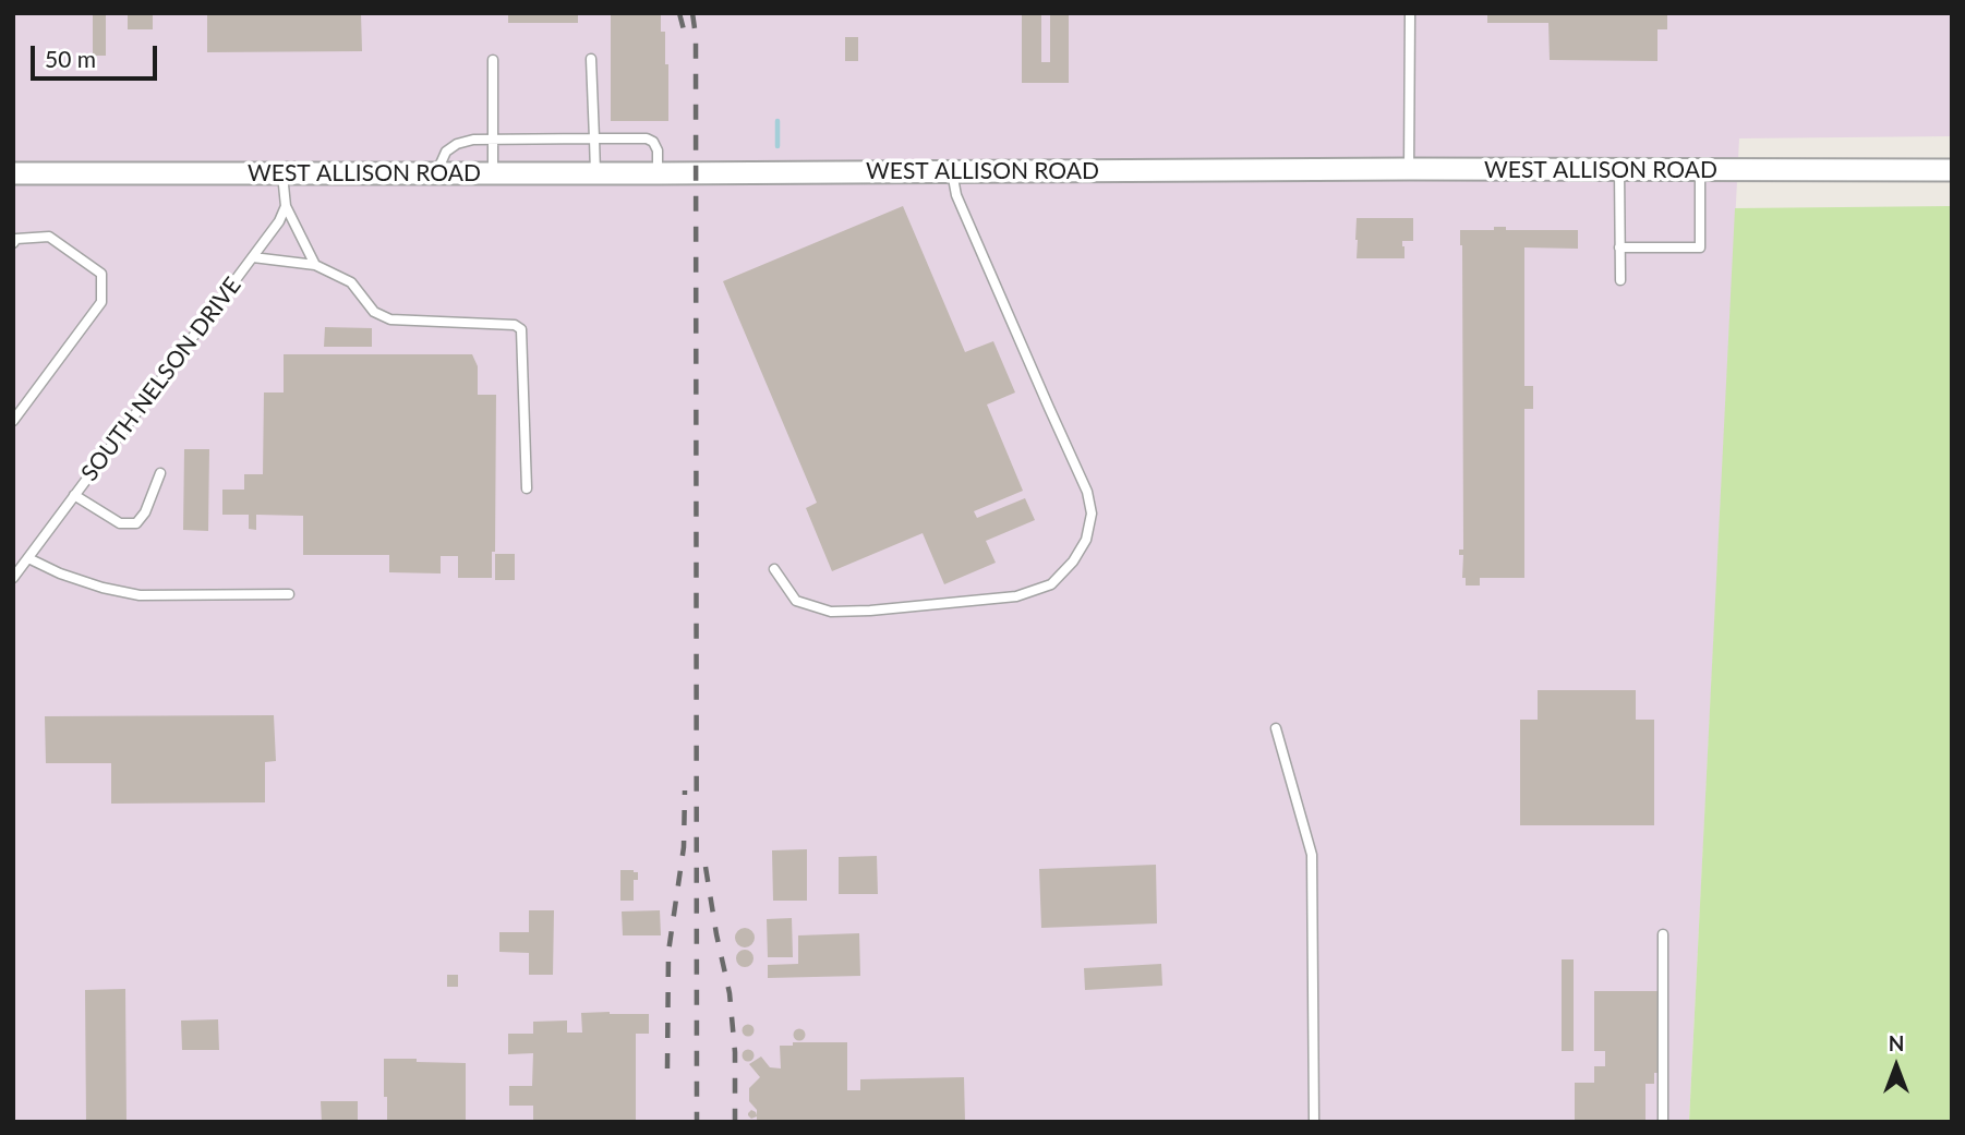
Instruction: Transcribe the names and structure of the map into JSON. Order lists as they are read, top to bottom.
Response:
{
  "streets": {
    "street": ["WEST ALLISON ROAD"],
    "lane": ["SOUTH NELSON DRIVE"]
  },
  "scale_bar": "50 m",
  "north": "top"
}
